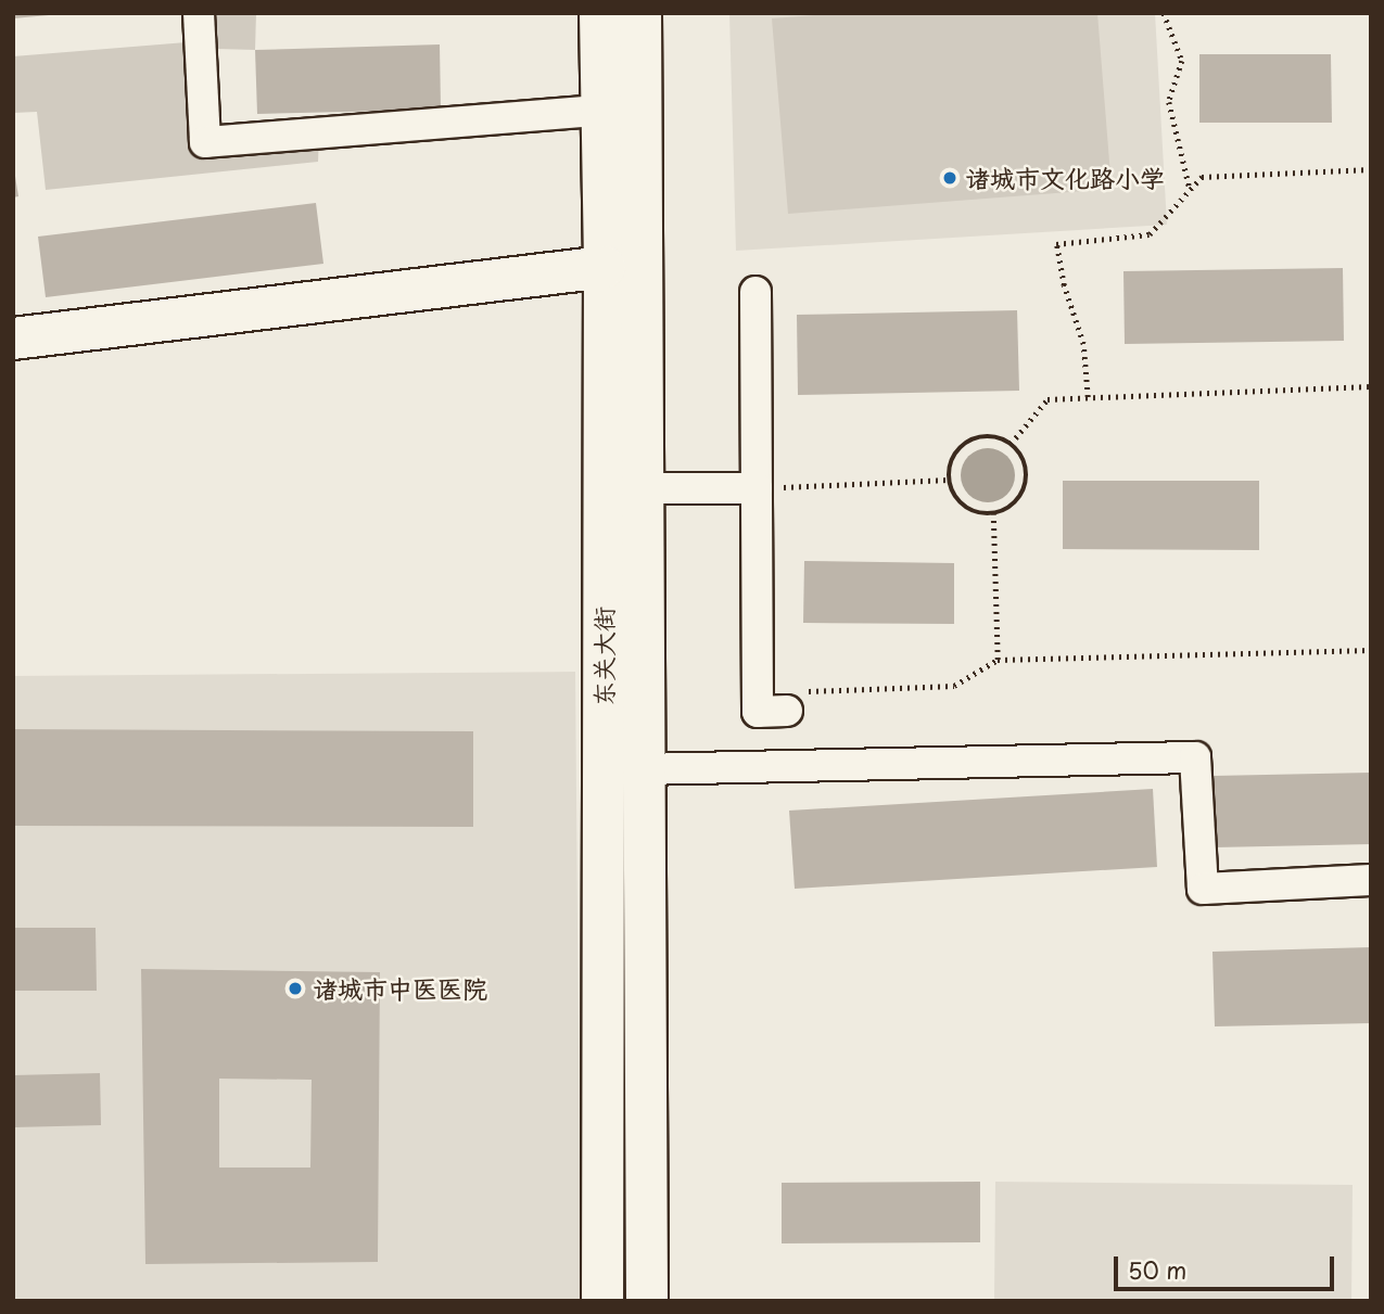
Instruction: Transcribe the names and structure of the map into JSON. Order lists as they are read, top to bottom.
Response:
{
  "streets": {
    "main road": ["东关大街"]
  },
  "places": ["诸城市文化路小学", "诸城市中医医院"],
  "scale_bar": "50 m"
}
